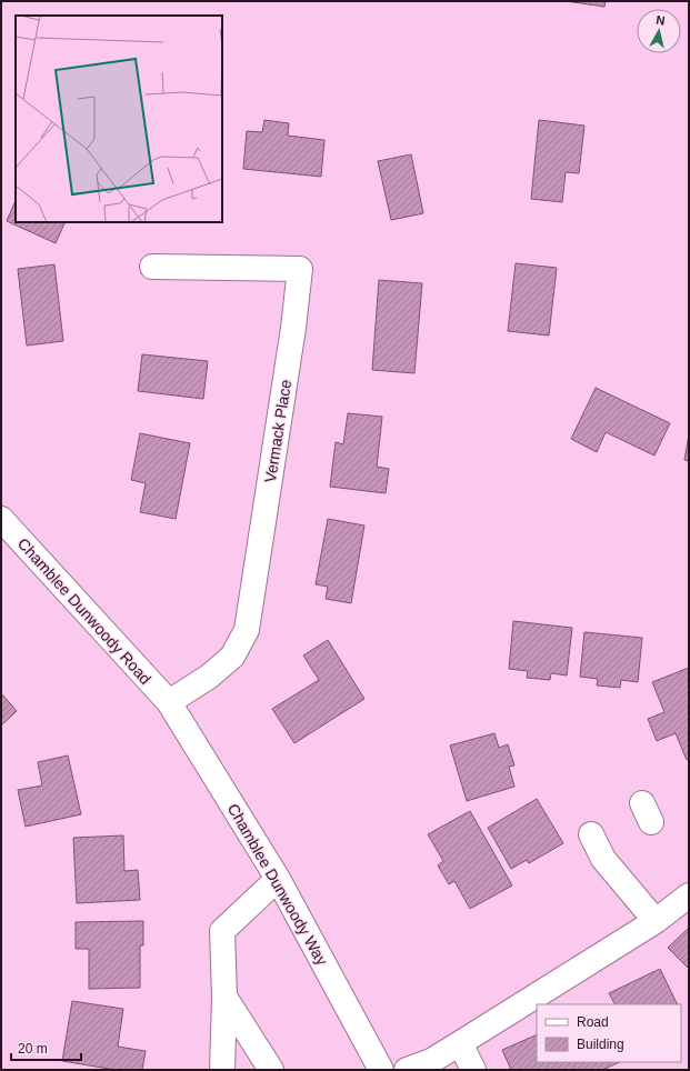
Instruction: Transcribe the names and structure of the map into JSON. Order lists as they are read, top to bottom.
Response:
{
  "streets": {
    "street": ["Vermack Place", "Chamblee Dunwoody Road", "Chamblee Dunwoody Way"]
  },
  "crossings": [
    ["Vermack Place", "Chamblee Dunwoody Road"],
    ["Vermack Place", "Chamblee Dunwoody Way"],
    ["Chamblee Dunwoody Road", "Chamblee Dunwoody Way"]
  ],
  "legend": ["Road", "Building"],
  "scale_bar": "20 m",
  "north": "top"
}
